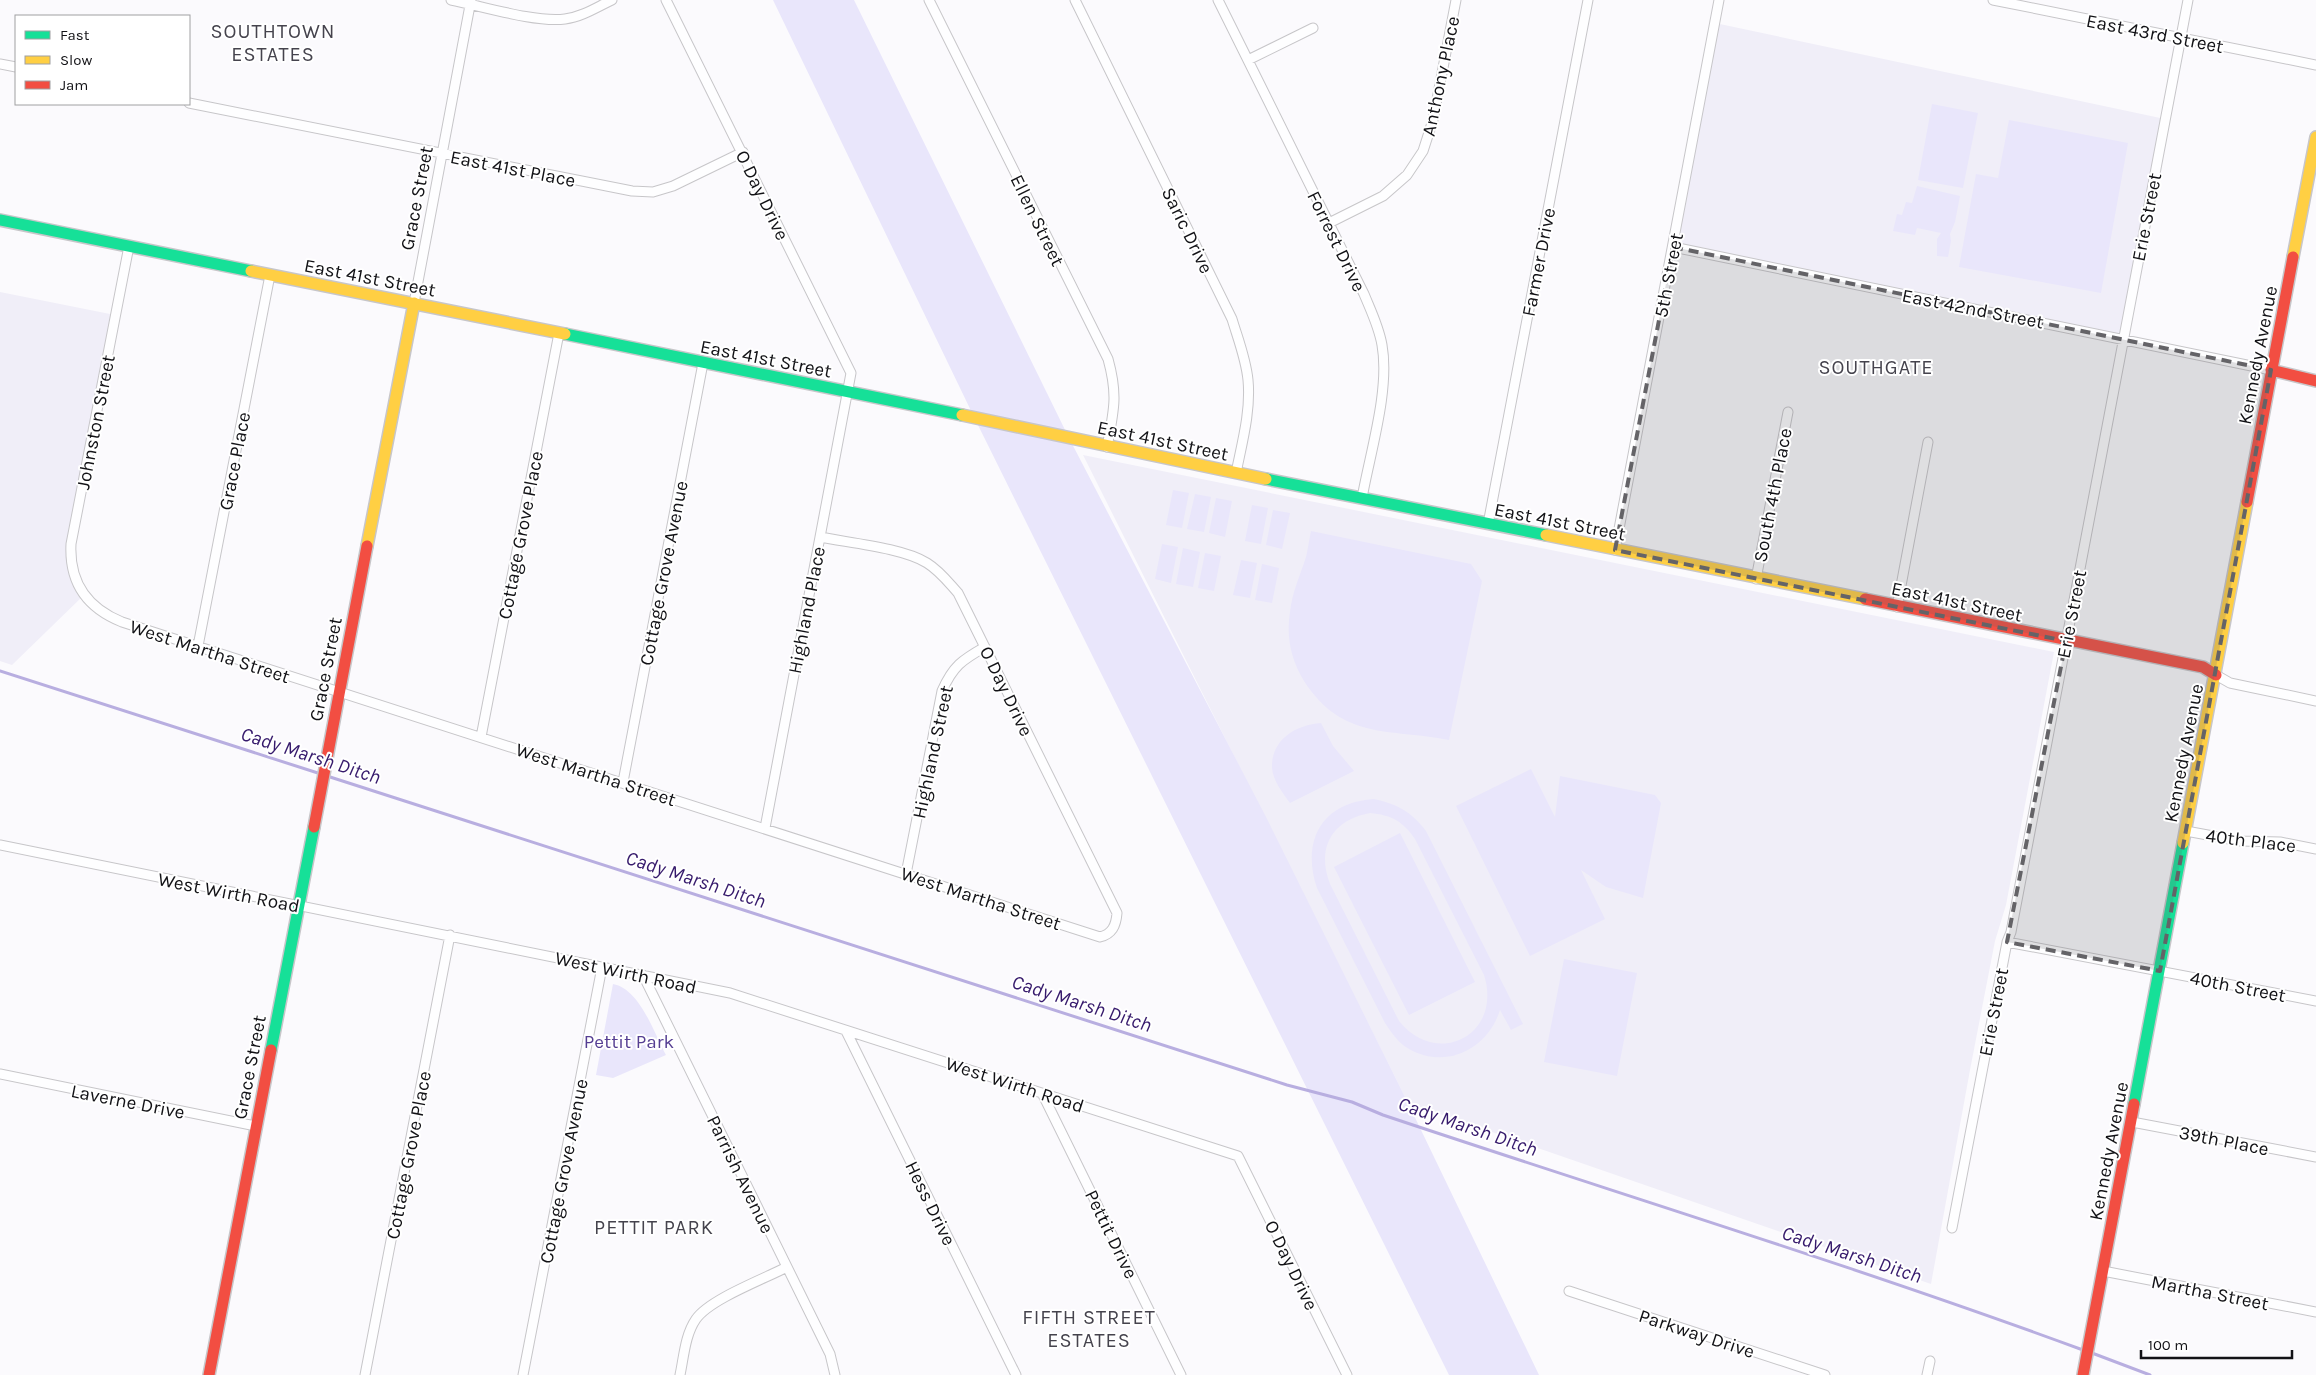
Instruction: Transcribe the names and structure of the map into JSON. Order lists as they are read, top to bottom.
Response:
{
  "streets": {
    "street": [
      "East 43rd Street",
      "Anthony Place",
      "East 41st Place",
      "O Day Drive",
      "Grace Street",
      "Erie Street",
      "Ellen Street",
      "Saric Drive",
      "Forrest Drive",
      "Farmer Drive",
      "5th Street",
      "East 41st Street",
      "East 42nd Street",
      "Kennedy Avenue",
      "Johnston Street",
      "Grace Place",
      "South 4th Place",
      "Cottage Grove Place",
      "Cottage Grove Avenue",
      "Highland Place",
      "West Martha Street",
      "Highland Street",
      "40th Place",
      "West Wirth Road",
      "40th Street",
      "Laverne Drive",
      "39th Place",
      "Parrish Avenue",
      "Hess Drive",
      "Pettit Drive",
      "Martha Street",
      "Parkway Drive"
    ]
  },
  "crossings": [
    ["East 43rd Street", "Erie Street"],
    ["Anthony Place", "Forrest Drive"],
    ["East 41st Place", "O Day Drive"],
    ["East 41st Place", "Grace Street"],
    ["O Day Drive", "East 41st Street"],
    ["O Day Drive", "Highland Place"],
    ["O Day Drive", "West Martha Street"],
    ["O Day Drive", "Highland Street"],
    ["O Day Drive", "West Wirth Road"],
    ["Grace Street", "East 41st Street"],
    ["Grace Street", "West Martha Street"],
    ["Grace Street", "West Wirth Road"],
    ["Grace Street", "Laverne Drive"],
    ["Erie Street", "East 41st Street"],
    ["Erie Street", "East 42nd Street"],
    ["Erie Street", "40th Street"],
    ["Ellen Street", "East 41st Street"],
    ["Saric Drive", "East 41st Street"],
    ["Forrest Drive", "East 41st Street"],
    ["Farmer Drive", "East 41st Street"],
    ["5th Street", "East 41st Street"],
    ["5th Street", "East 42nd Street"],
    ["East 41st Street", "Kennedy Avenue"],
    ["East 41st Street", "Johnston Street"],
    ["East 41st Street", "Grace Place"],
    ["East 41st Street", "South 4th Place"],
    ["East 41st Street", "Cottage Grove Place"],
    ["East 41st Street", "Cottage Grove Avenue"],
    ["East 41st Street", "Highland Place"],
    ["East 42nd Street", "Kennedy Avenue"],
    ["Kennedy Avenue", "40th Place"],
    ["Kennedy Avenue", "40th Street"],
    ["Kennedy Avenue", "39th Place"],
    ["Kennedy Avenue", "Martha Street"],
    ["Johnston Street", "West Martha Street"],
    ["Grace Place", "West Martha Street"],
    ["Cottage Grove Place", "West Martha Street"],
    ["Cottage Grove Place", "West Wirth Road"],
    ["Cottage Grove Avenue", "West Martha Street"],
    ["Cottage Grove Avenue", "West Wirth Road"],
    ["Highland Place", "West Martha Street"],
    ["West Martha Street", "Highland Street"],
    ["West Wirth Road", "Parrish Avenue"],
    ["West Wirth Road", "Hess Drive"],
    ["West Wirth Road", "Pettit Drive"]
  ],
  "districts": [
    "SOUTHTOWN ESTATES",
    "SOUTHGATE",
    "PETTIT PARK",
    "FIFTH STREET ESTATES"
  ],
  "water": ["Cady Marsh Ditch"],
  "parks": ["Pettit Park"],
  "legend": ["Fast", "Slow", "Jam"],
  "scale_bar": "100 m"
}
